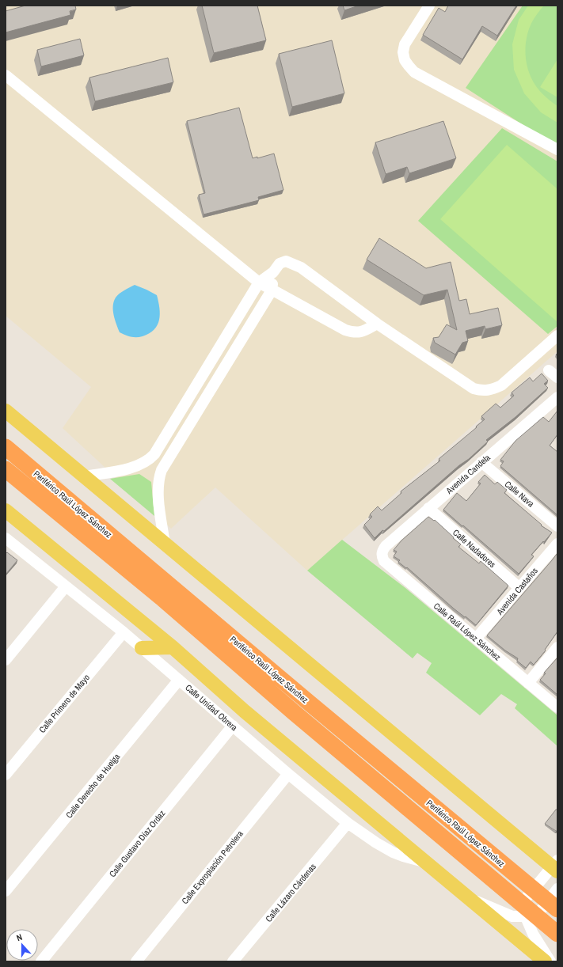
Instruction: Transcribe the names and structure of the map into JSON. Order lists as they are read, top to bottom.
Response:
{
  "streets": {
    "highway": ["Periférico Raúl López Sánchez"],
    "street": [
      "Avenida Candela",
      "Calle Nava",
      "Calle Nadadores",
      "Avenida Castaños",
      "Calle Raúl López Sánchez",
      "Calle Primero de Mayo",
      "Calle Unidad Obrera",
      "Calle Derecho de Huelga",
      "Calle Gustavo Díaz Ordaz",
      "Calle Expropiación Petrolera",
      "Calle Lázaro Cárdenas"
    ]
  },
  "crossings": [
    ["Avenida Candela", "Calle Nava"],
    ["Avenida Candela", "Calle Nadadores"],
    ["Avenida Candela", "Calle Raúl López Sánchez"],
    ["Calle Nadadores", "Avenida Castaños"],
    ["Avenida Castaños", "Calle Raúl López Sánchez"],
    ["Calle Primero de Mayo", "Calle Unidad Obrera"],
    ["Calle Unidad Obrera", "Calle Derecho de Huelga"],
    ["Calle Unidad Obrera", "Calle Gustavo Díaz Ordaz"],
    ["Calle Unidad Obrera", "Calle Expropiación Petrolera"],
    ["Calle Unidad Obrera", "Calle Lázaro Cárdenas"]
  ],
  "north": "top"
}
